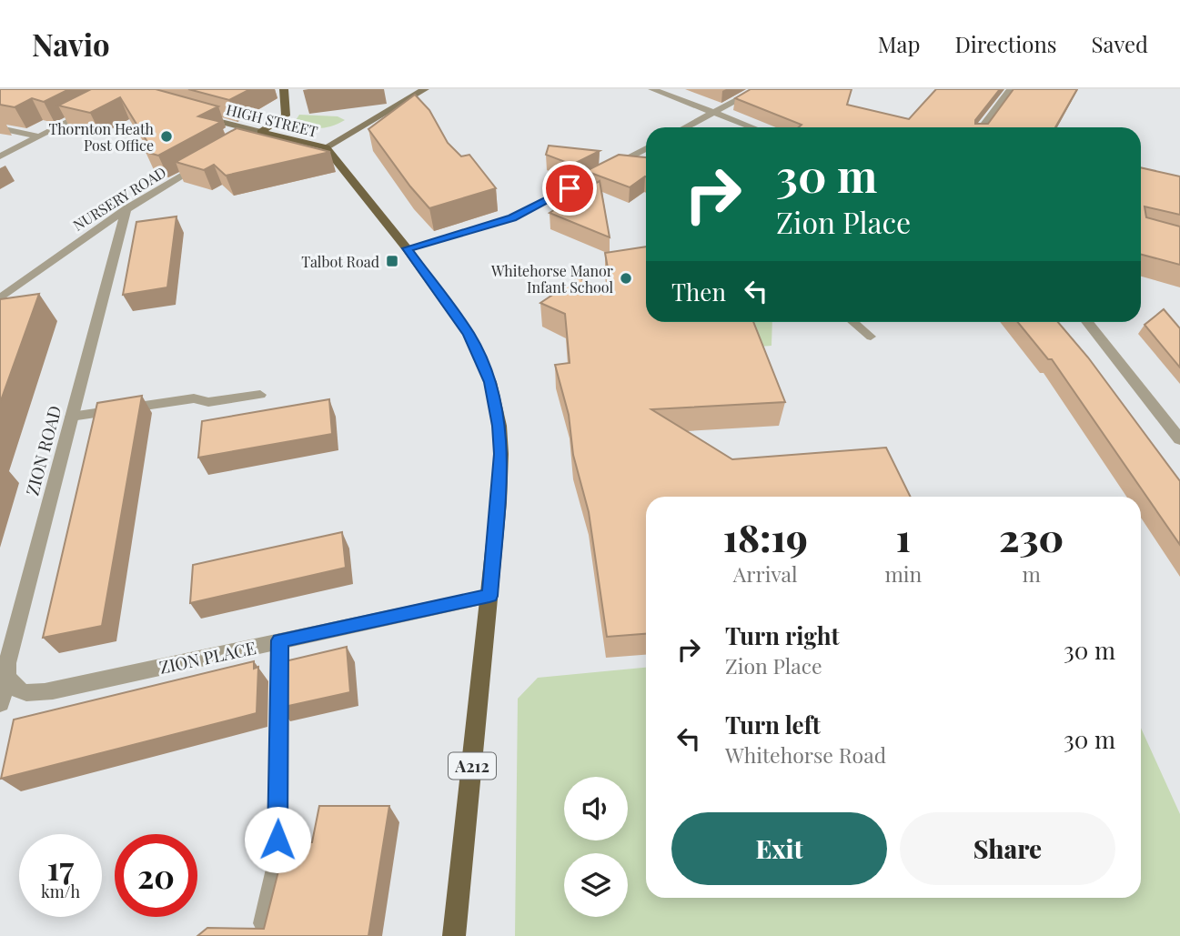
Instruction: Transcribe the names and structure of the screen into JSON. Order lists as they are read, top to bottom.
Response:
{
  "streets": {
    "main road": ["HIGH STREET", "A212"],
    "street": ["NURSERY ROAD", "ZION ROAD", "ZION PLACE"]
  },
  "crossings": [
    ["HIGH STREET", "A212"],
    ["NURSERY ROAD", "ZION ROAD"],
    ["ZION ROAD", "ZION PLACE"],
    ["ZION PLACE", "A212"]
  ],
  "places": {
    "other": ["Thornton Heath Post Office", "Whitehorse Manor Infant School"],
    "transit": ["Talbot Road"]
  },
  "page": {
    "header": "Navio",
    "nav": ["Map", "Directions", "Saved"],
    "turn": ["30 m", "Zion Place"],
    "then": "Then",
    "eta": [
      "18:19",
      "Arrival",
      "1",
      "min",
      "230",
      "m"
    ],
    "list": [
      {
        "name": "Turn right",
        "note": "Zion Place",
        "value": "30 m"
      },
      {
        "name": "Turn left",
        "note": "Whitehorse Road",
        "value": "30 m"
      }
    ],
    "buttons": ["Exit", "Share"],
    "speed": "17 km/h",
    "limit": "20"
  }
}
